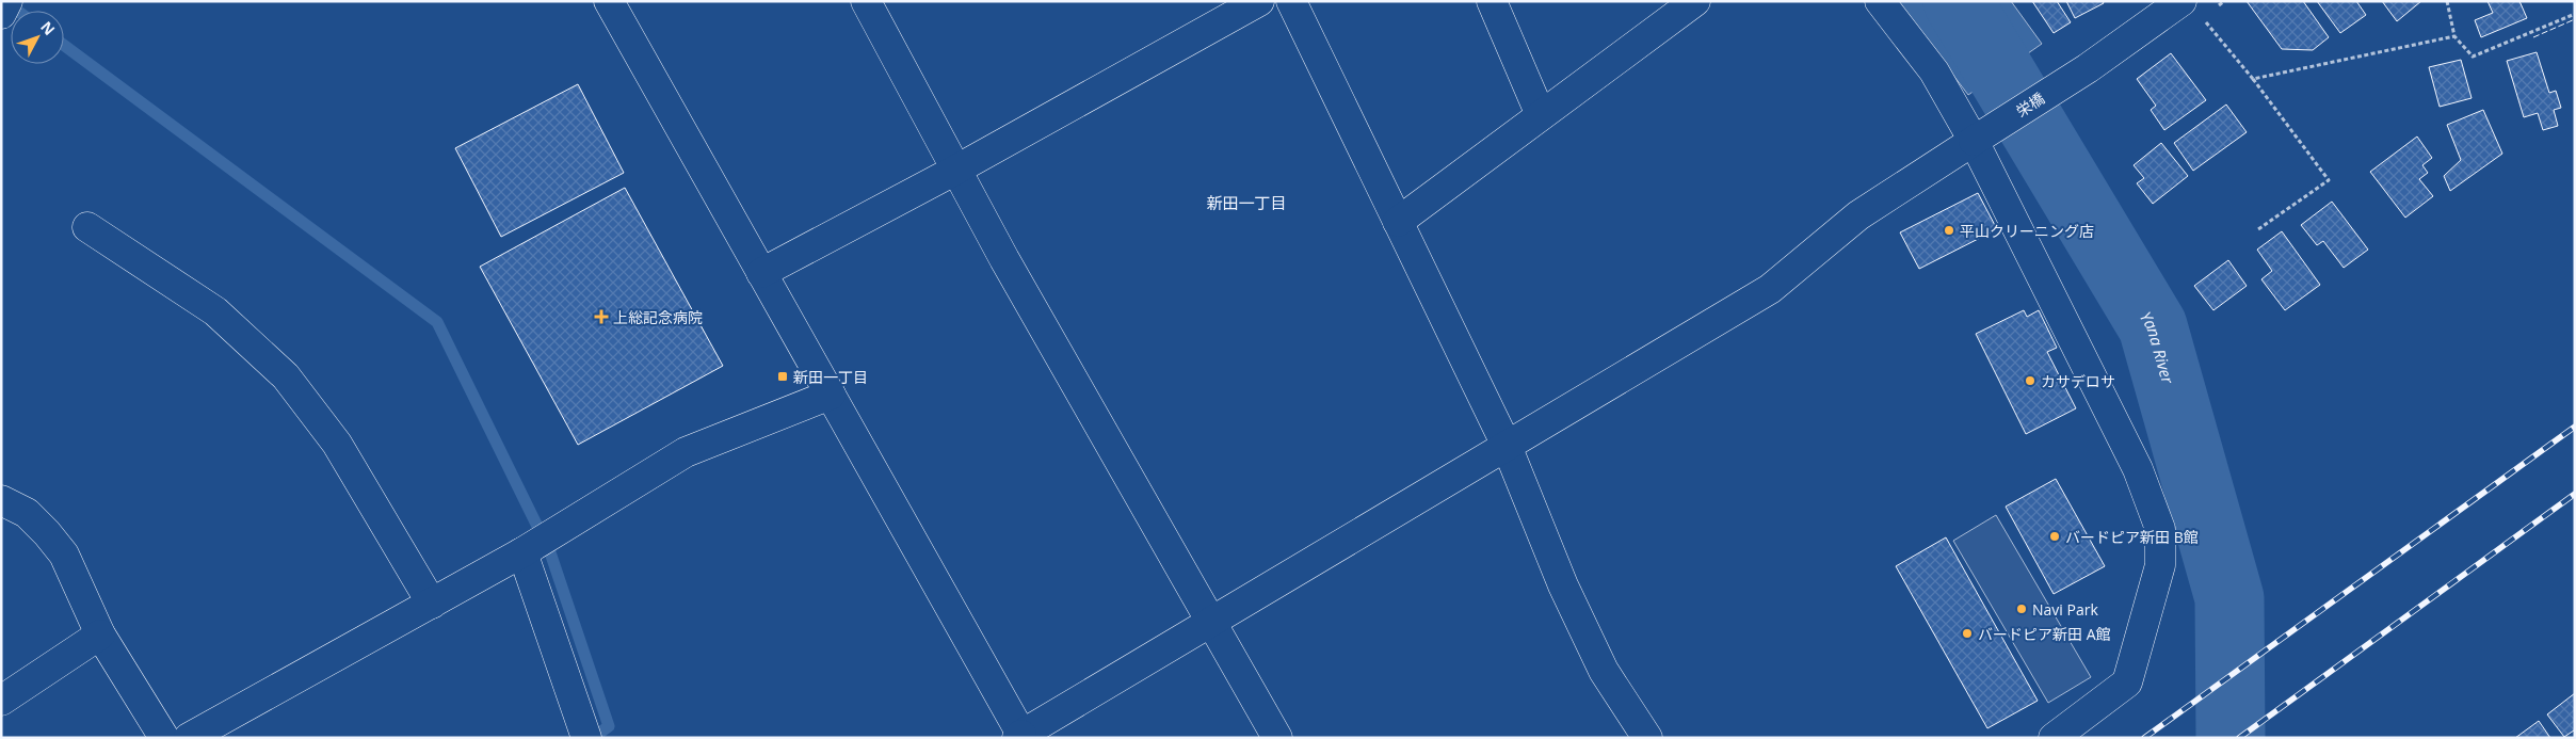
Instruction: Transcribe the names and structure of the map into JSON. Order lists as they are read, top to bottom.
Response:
{
  "streets": {
    "street": ["栄橋"]
  },
  "districts": ["新田一丁目"],
  "water": ["Yana River"],
  "places": {
    "other": [
      "平山クリーニング店",
      "カサデロサ",
      "バードピア新田 B館",
      "Navi Park",
      "バードピア新田 A館"
    ],
    "health": ["上総記念病院"],
    "transit": ["新田一丁目"]
  },
  "north": "top right"
}
